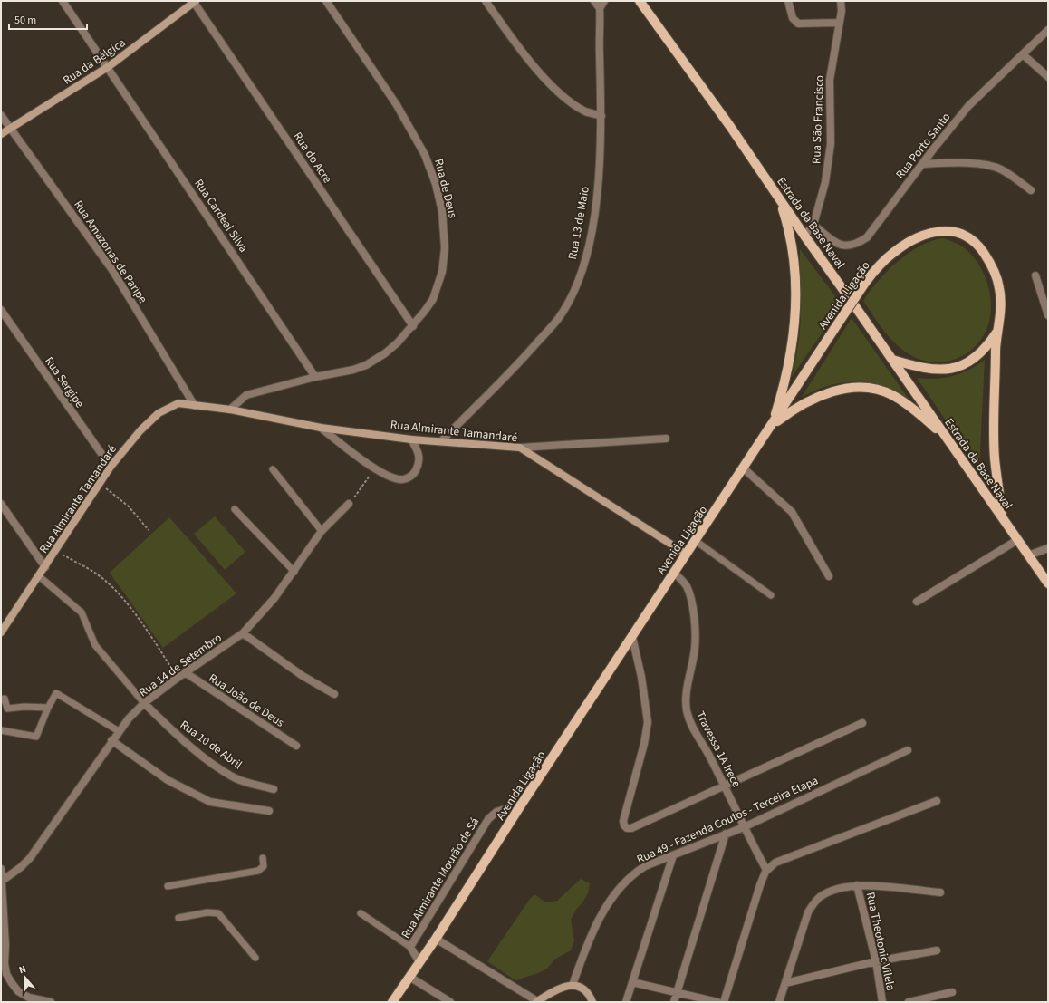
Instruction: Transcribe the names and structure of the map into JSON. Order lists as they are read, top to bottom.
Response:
{
  "streets": {
    "main road": [
      "Rua da Bélgica",
      "Estrada da Base Naval",
      "Avenida Ligação",
      "Rua Almirante Tamandaré"
    ],
    "street": [
      "Rua São Francisco",
      "Rua Porto Santo",
      "Rua do Acre",
      "Rua de Deus",
      "Rua Cardeal Silva",
      "Rua 13 de Maio",
      "Rua Amazonas de Paripe",
      "Rua Sergipe",
      "Rua 14 de Setembro",
      "Rua João de Deus",
      "Rua 10 de Abril",
      "Travessa 1A Irece",
      "Rua 49 - Fazenda Coutos - Terceira Etapa",
      "Rua Almirante Mourão de Sá",
      "Rua Theotonic Vilela"
    ]
  },
  "crossings": [
    ["Rua da Bélgica", "Rua do Acre"],
    ["Rua da Bélgica", "Rua Cardeal Silva"],
    ["Rua da Bélgica", "Rua Amazonas de Paripe"],
    ["Rua São Francisco", "Rua Porto Santo"],
    ["Rua São Francisco", "Estrada da Base Naval"],
    ["Rua do Acre", "Rua de Deus"],
    ["Rua de Deus", "Rua Cardeal Silva"],
    ["Rua de Deus", "Rua Almirante Tamandaré"],
    ["Rua 13 de Maio", "Rua Almirante Tamandaré"],
    ["Estrada da Base Naval", "Avenida Ligação"],
    ["Rua Amazonas de Paripe", "Rua Almirante Tamandaré"],
    ["Avenida Ligação", "Rua Almirante Tamandaré"],
    ["Avenida Ligação", "Travessa 1A Irece"],
    ["Avenida Ligação", "Rua Almirante Mourão de Sá"],
    ["Rua Sergipe", "Rua Almirante Tamandaré"],
    ["Rua 14 de Setembro", "Rua João de Deus"],
    ["Rua 14 de Setembro", "Rua 10 de Abril"],
    ["Travessa 1A Irece", "Rua 49 - Fazenda Coutos - Terceira Etapa"]
  ],
  "scale_bar": "50 m",
  "north": "top"
}
